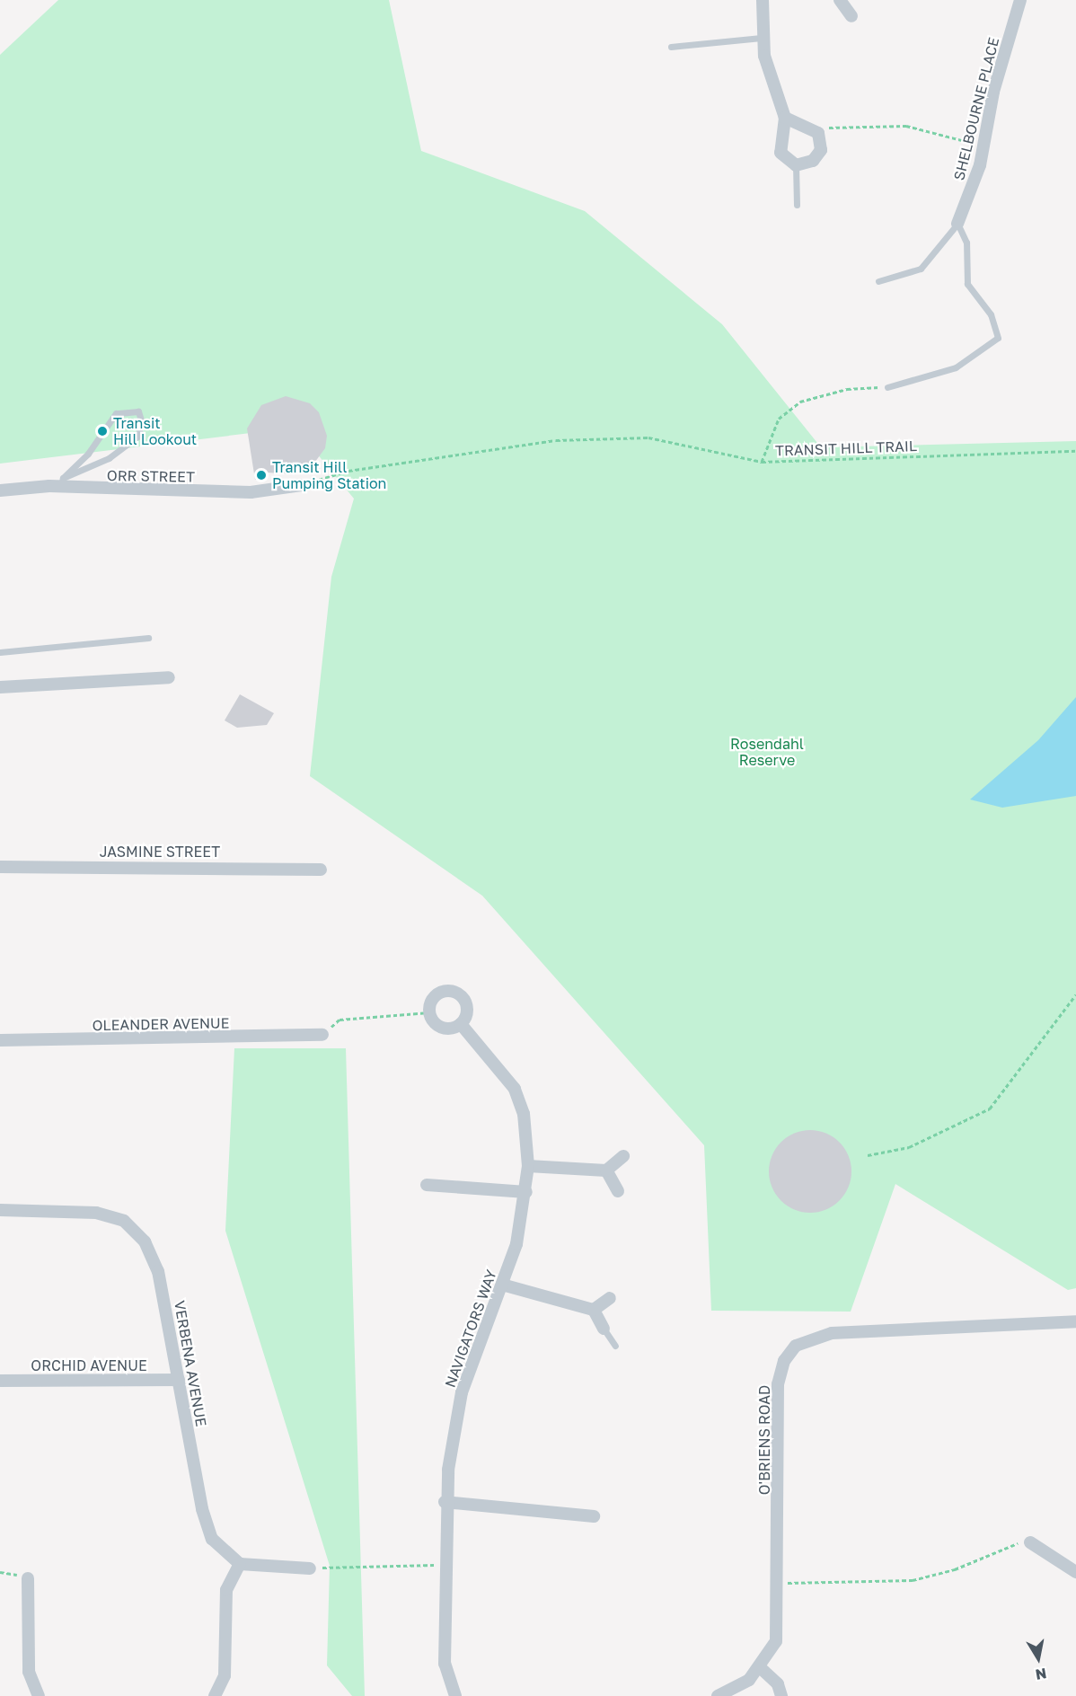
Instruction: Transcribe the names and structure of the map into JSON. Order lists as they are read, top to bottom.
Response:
{
  "streets": {
    "street": [
      "SHELBOURNE PLACE",
      "ORR STREET",
      "JASMINE STREET",
      "OLEANDER AVENUE",
      "NAVIGATORS WAY",
      "VERBENA AVENUE",
      "ORCHID AVENUE",
      "O'BRIENS ROAD"
    ],
    "path": ["TRANSIT HILL TRAIL"]
  },
  "crossings": [
    ["TRANSIT HILL TRAIL", "ORR STREET"],
    ["VERBENA AVENUE", "ORCHID AVENUE"]
  ],
  "parks": ["Rosendahl Reserve"],
  "places": ["Transit Hill Lookout", "Transit Hill Pumping Station"],
  "north": "bottom"
}
